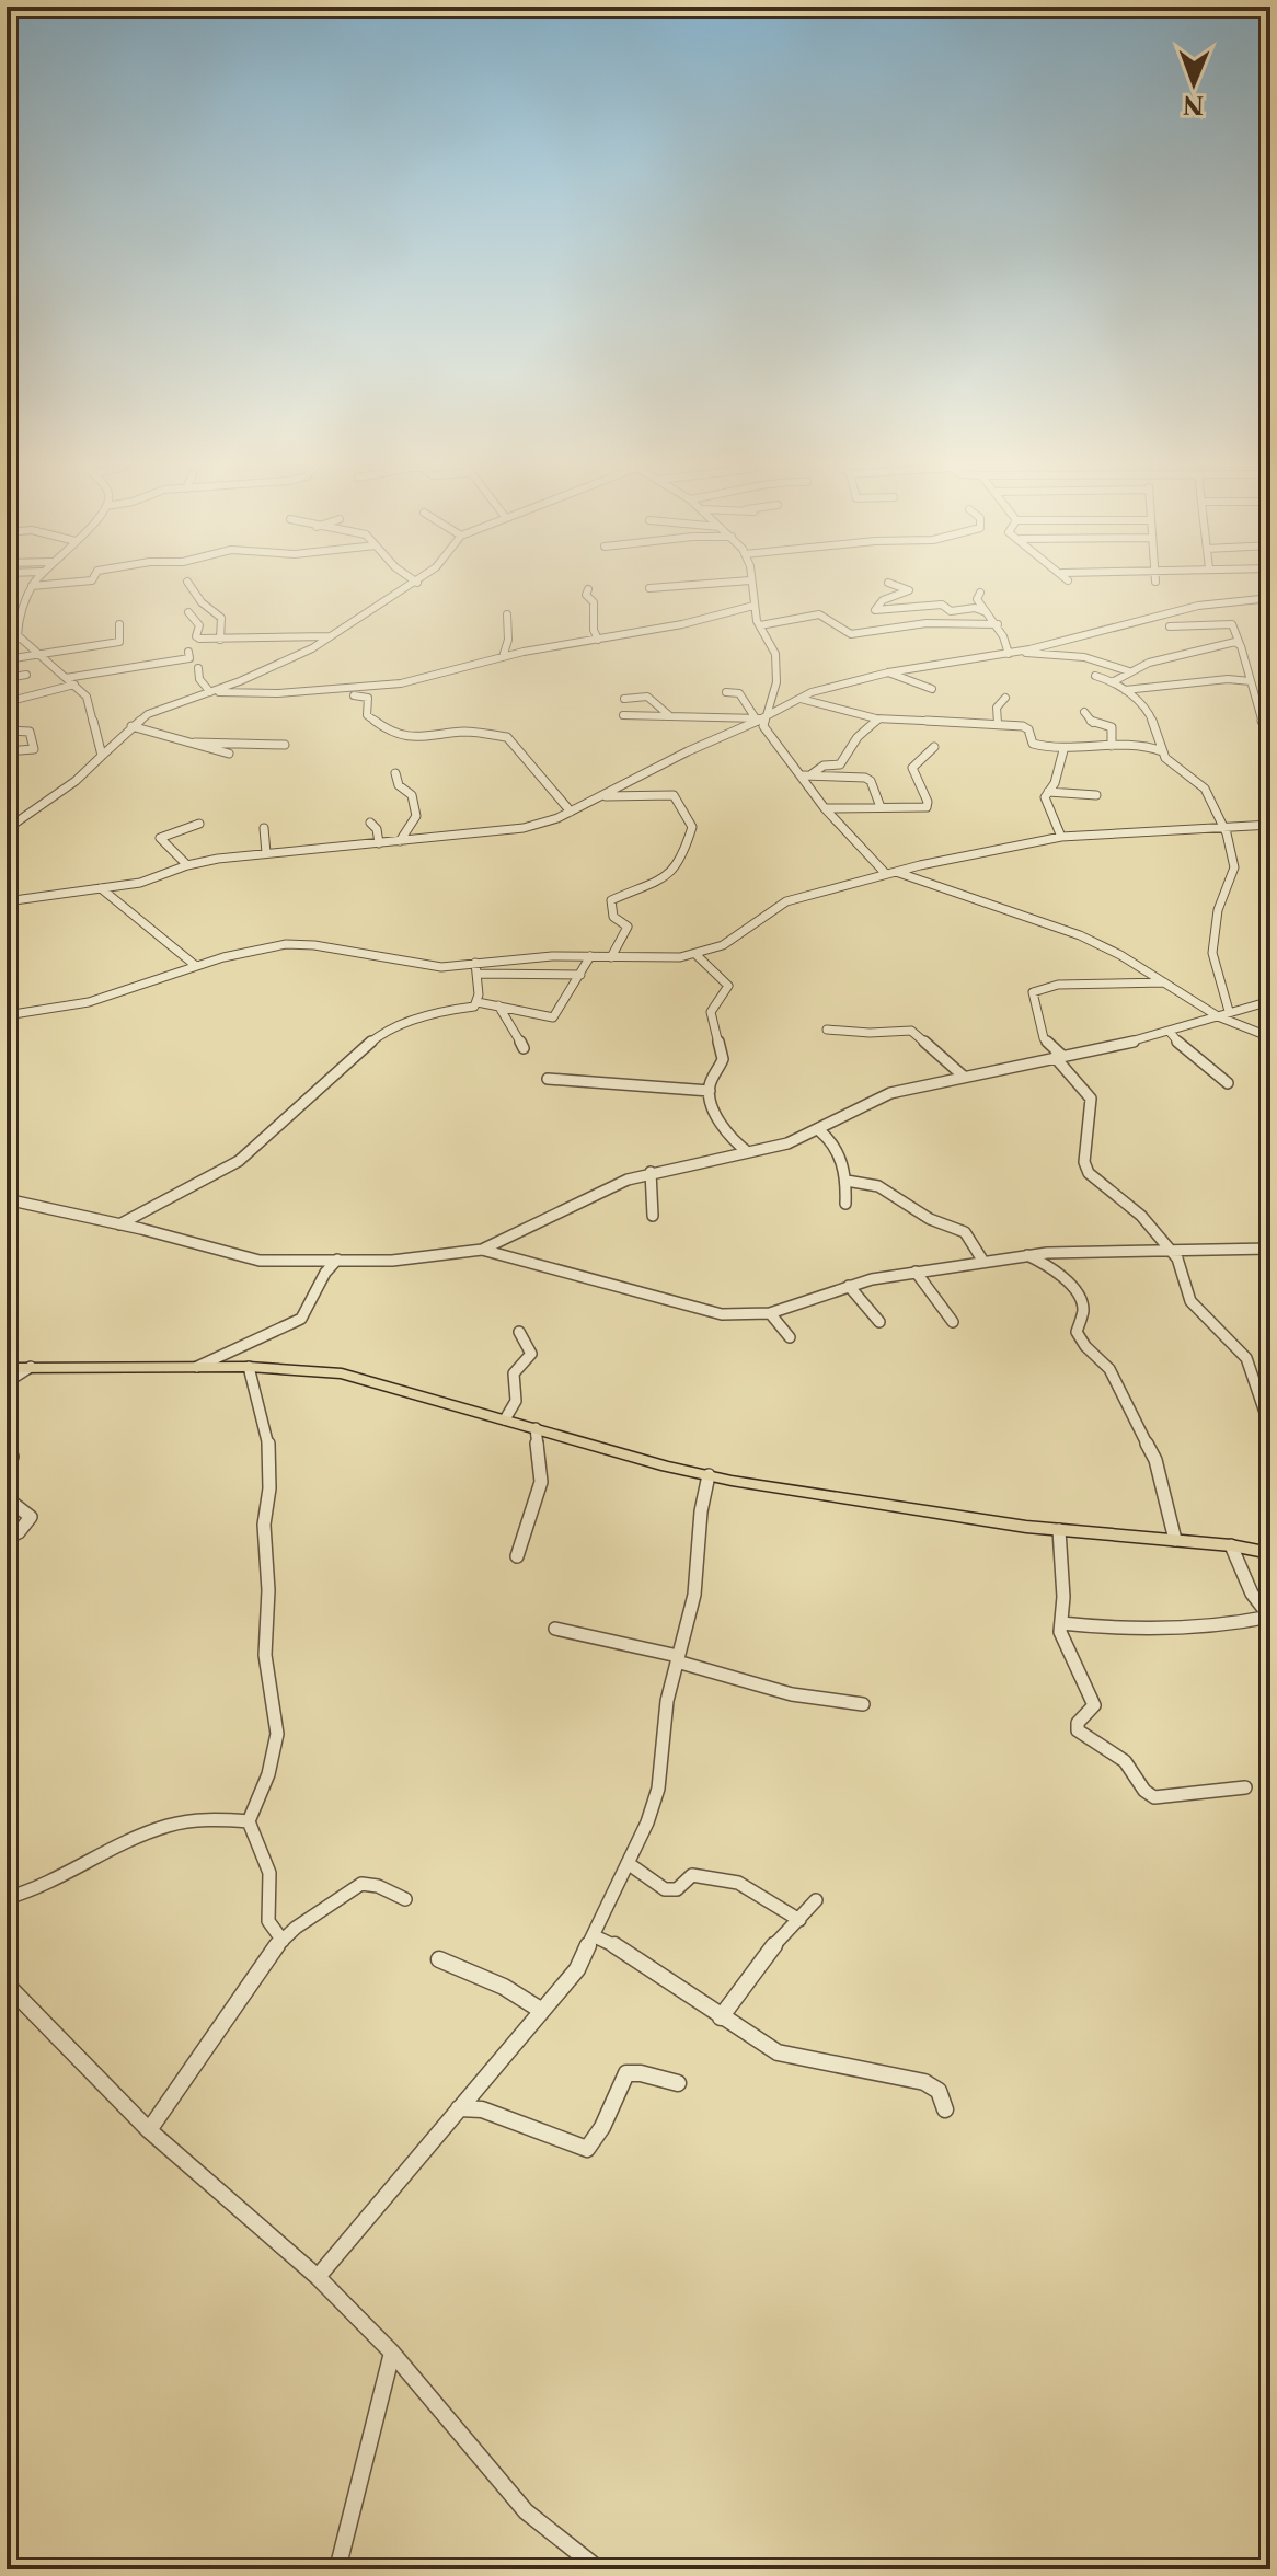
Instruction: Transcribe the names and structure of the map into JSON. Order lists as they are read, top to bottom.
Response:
{
  "north": "bottom"
}
